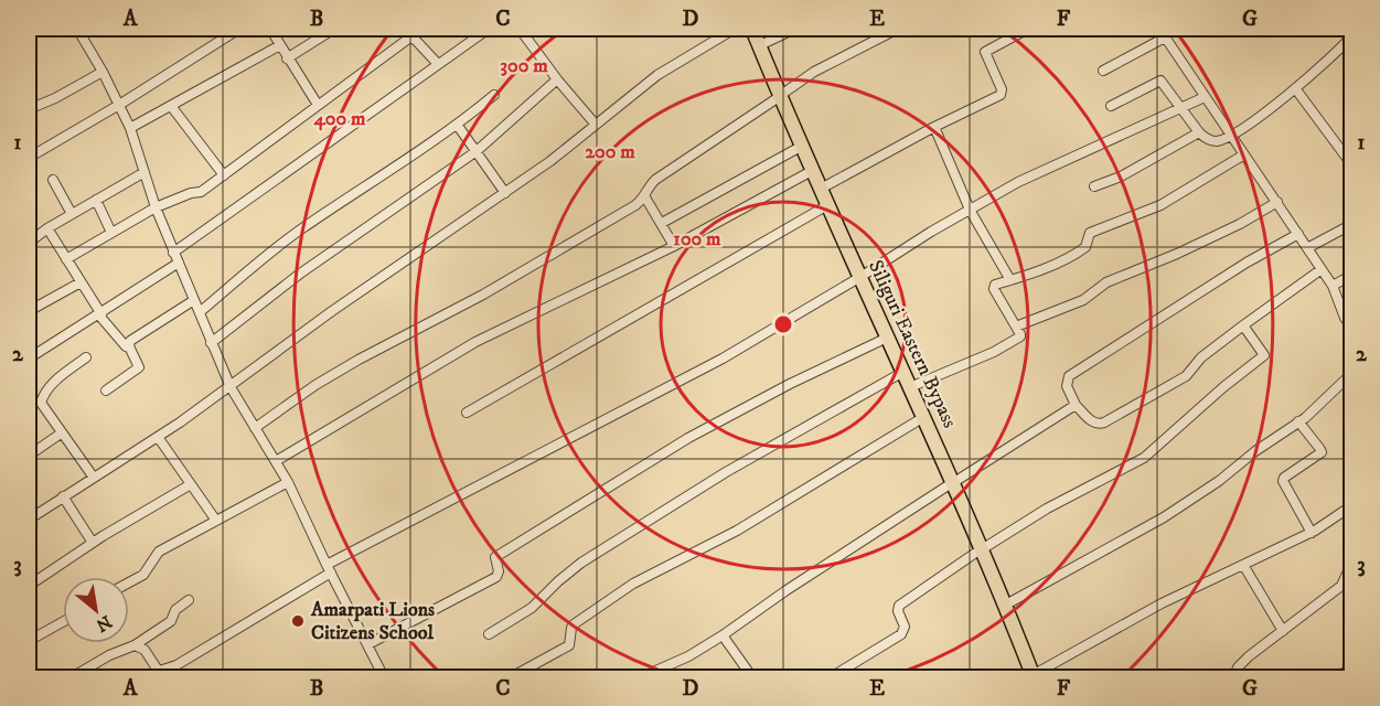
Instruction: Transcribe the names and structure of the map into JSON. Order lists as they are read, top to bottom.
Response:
{
  "streets": {
    "main road": ["Siliguri Eastern Bypass"]
  },
  "places": ["Amarpati Lions Citizens School"],
  "north": "bottom right",
  "grid": {
    "columns": [
      "A",
      "B",
      "C",
      "D",
      "E",
      "F",
      "G"
    ],
    "rows": ["1", "2", "3"]
  },
  "rings": [
    "300 m",
    "400 m",
    "200 m",
    "100 m"
  ]
}
